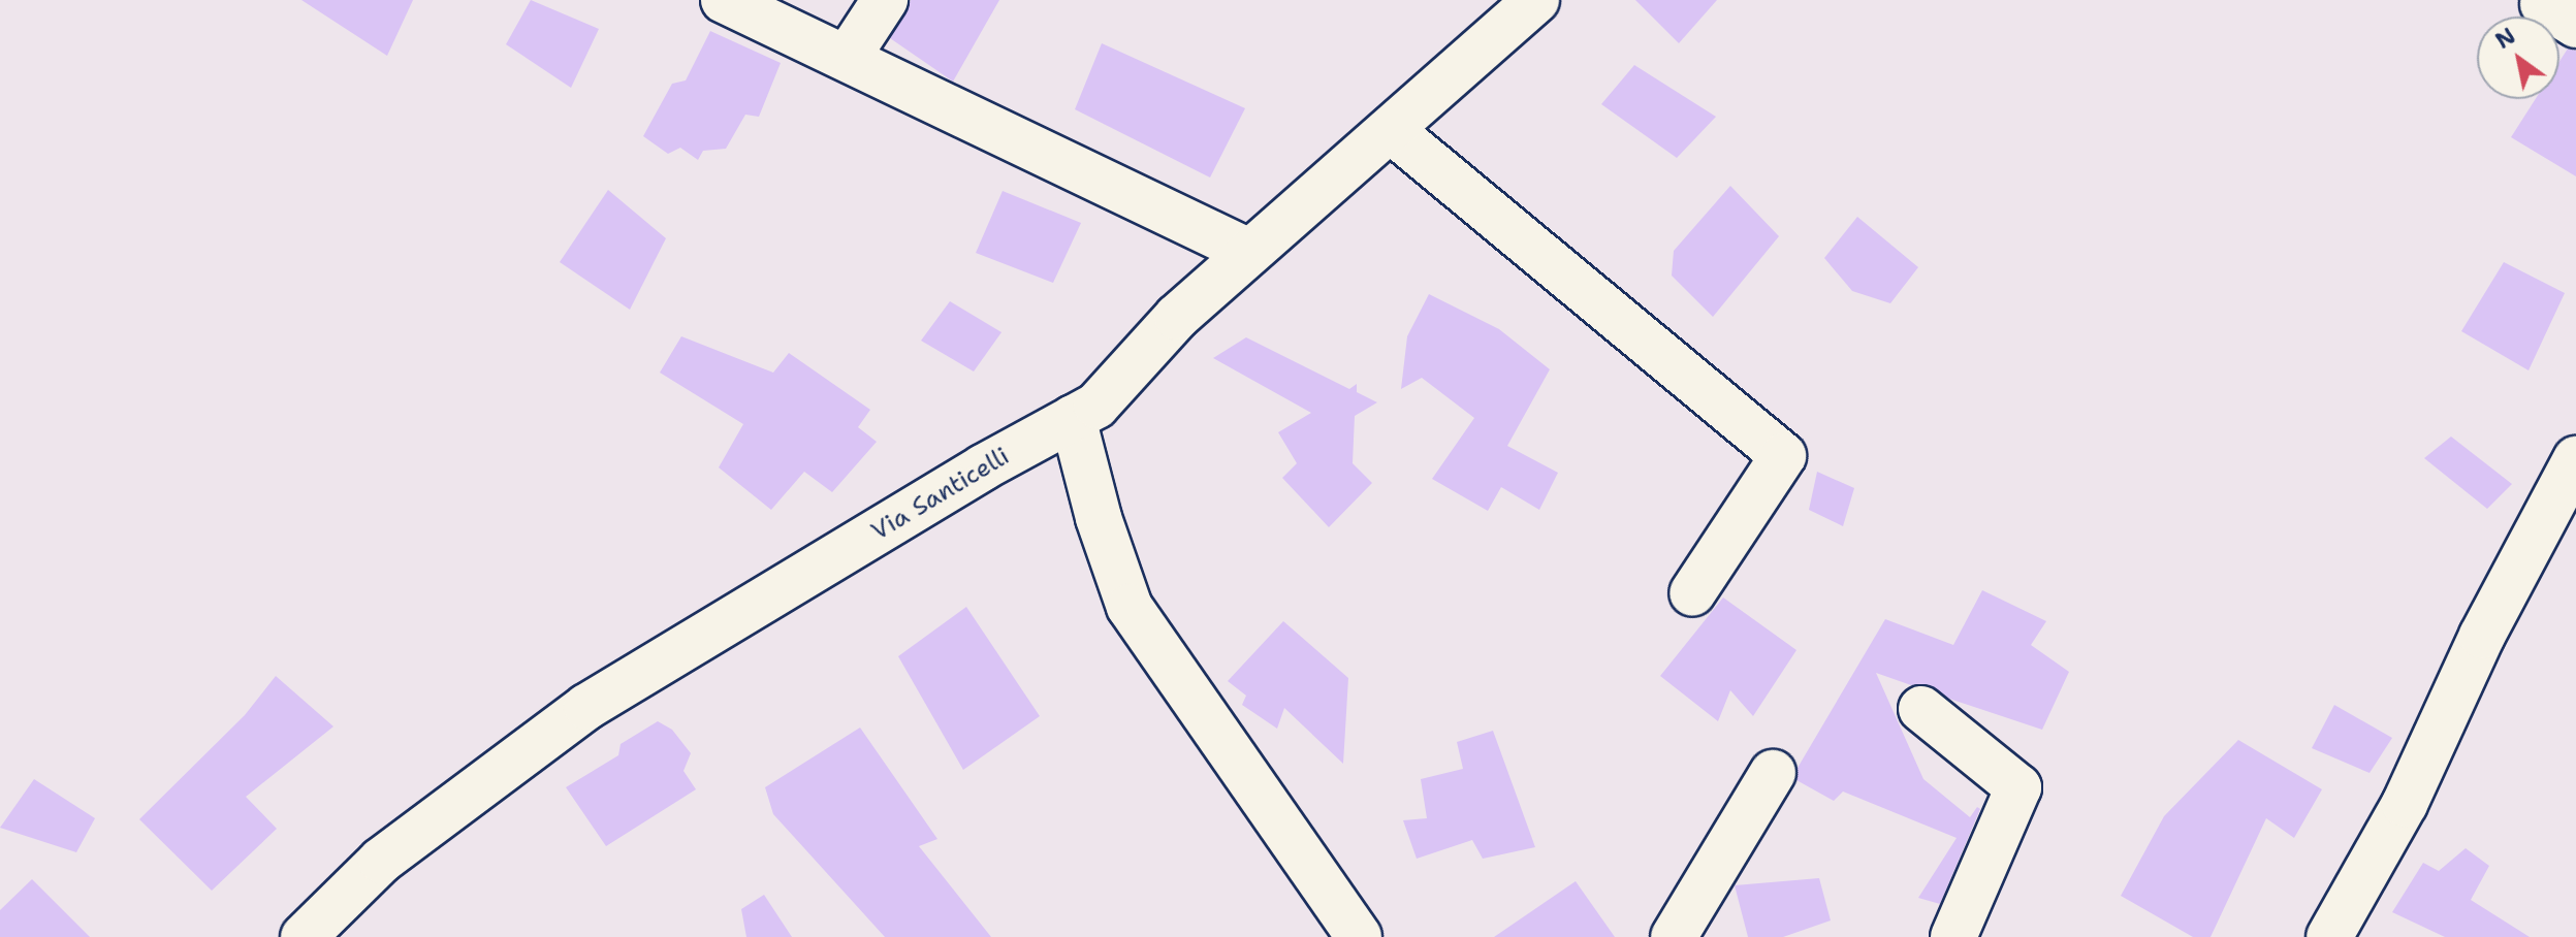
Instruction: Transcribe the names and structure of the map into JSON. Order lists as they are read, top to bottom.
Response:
{
  "streets": {
    "street": ["Via Santicelli"]
  },
  "north": "top left"
}
